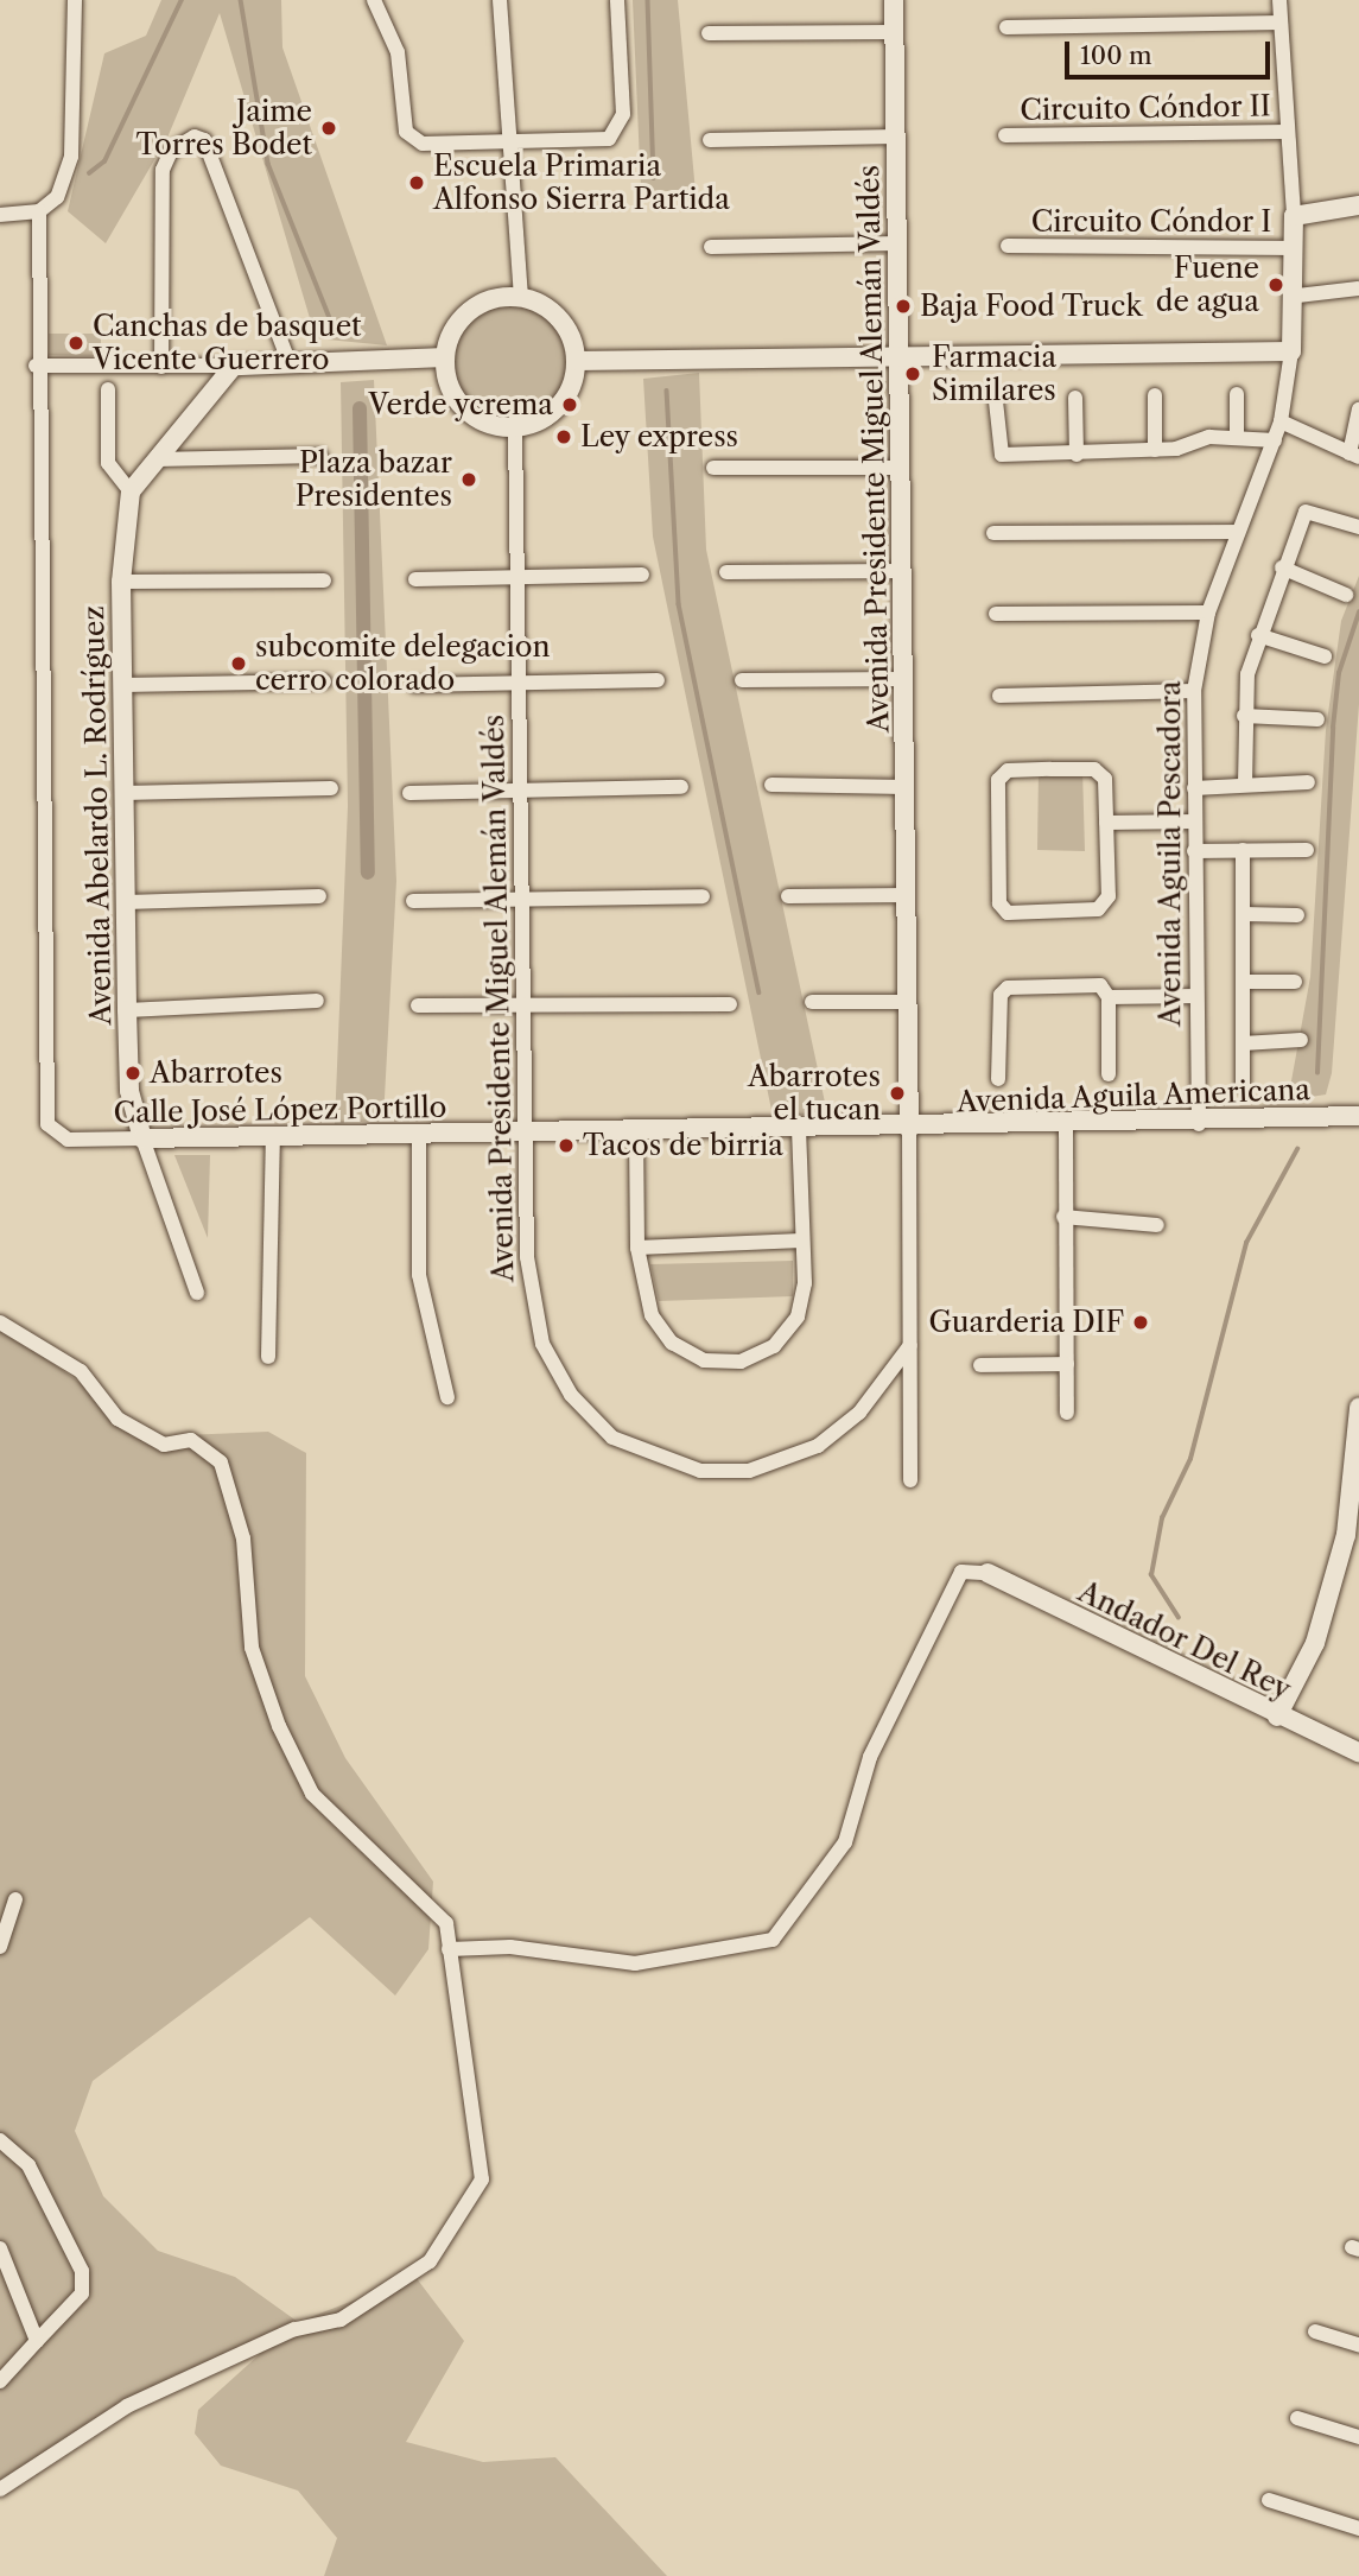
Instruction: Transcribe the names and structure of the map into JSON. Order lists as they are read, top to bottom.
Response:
{
  "streets": {
    "street": [
      "Circuito Cóndor II",
      "Circuito Cóndor I",
      "Avenida Presidente Miguel Alemán Valdés",
      "Avenida Abelardo L. Rodríguez",
      "Avenida Aguila Pescadora",
      "Avenida Aguila Americana",
      "Calle José López Portillo",
      "Andador Del Rey"
    ]
  },
  "crossings": [
    ["Circuito Cóndor II", "Avenida Aguila Pescadora"],
    ["Circuito Cóndor I", "Avenida Aguila Pescadora"],
    ["Avenida Presidente Miguel Alemán Valdés", "Avenida Aguila Americana"],
    ["Avenida Presidente Miguel Alemán Valdés", "Calle José López Portillo"],
    ["Avenida Abelardo L. Rodríguez", "Calle José López Portillo"],
    ["Avenida Aguila Pescadora", "Avenida Aguila Americana"],
    ["Avenida Aguila Americana", "Calle José López Portillo"]
  ],
  "places": [
    "Jaime Torres Bodet",
    "Escuela Primaria Alfonso Sierra Partida",
    "Fuene de agua",
    "Baja Food Truck",
    "Canchas de basquet Vicente Guerrero",
    "Farmacia Similares",
    "Verde ycrema",
    "Ley express",
    "Plaza bazar Presidentes",
    "subcomite delegacion cerro colorado",
    "Abarrotes",
    "Abarrotes el tucan",
    "Tacos de birria",
    "Guarderia DIF"
  ],
  "scale_bar": "100 m"
}
